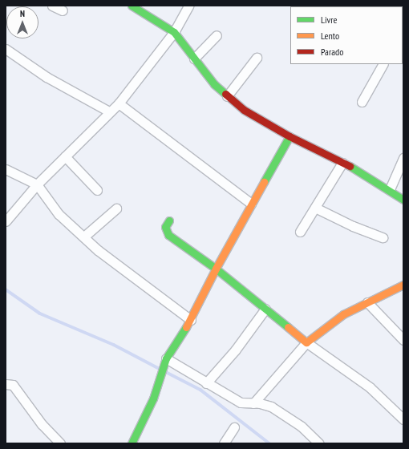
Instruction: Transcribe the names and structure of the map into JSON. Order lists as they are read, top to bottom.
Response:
{
  "legend": ["Livre", "Lento", "Parado"],
  "north": "top"
}
